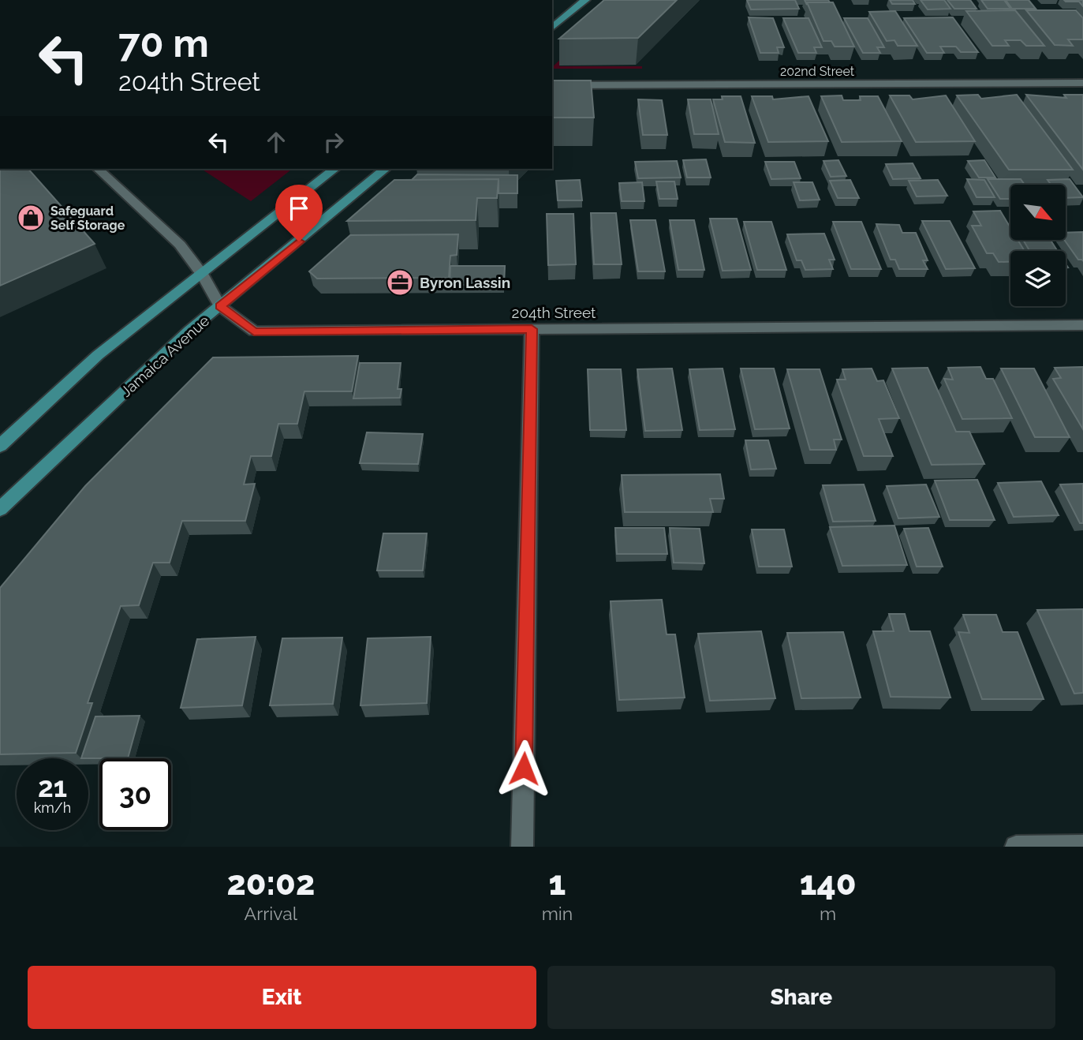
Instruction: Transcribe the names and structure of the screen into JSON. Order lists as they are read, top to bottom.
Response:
{
  "streets": {
    "main road": ["Jamaica Avenue"],
    "street": ["202nd Street", "204th Street"]
  },
  "crossings": [
    ["204th Street", "Jamaica Avenue"]
  ],
  "places": {
    "shop": ["Safeguard Self Storage"],
    "office": ["Byron Lassin"]
  },
  "north": "bottom right",
  "page": {
    "turn": ["70 m", "204th Street"],
    "speed": "21 km/h",
    "limit": "30",
    "eta": [
      "20:02",
      "Arrival",
      "1",
      "min",
      "140",
      "m"
    ],
    "buttons": ["Exit", "Share"]
  }
}
